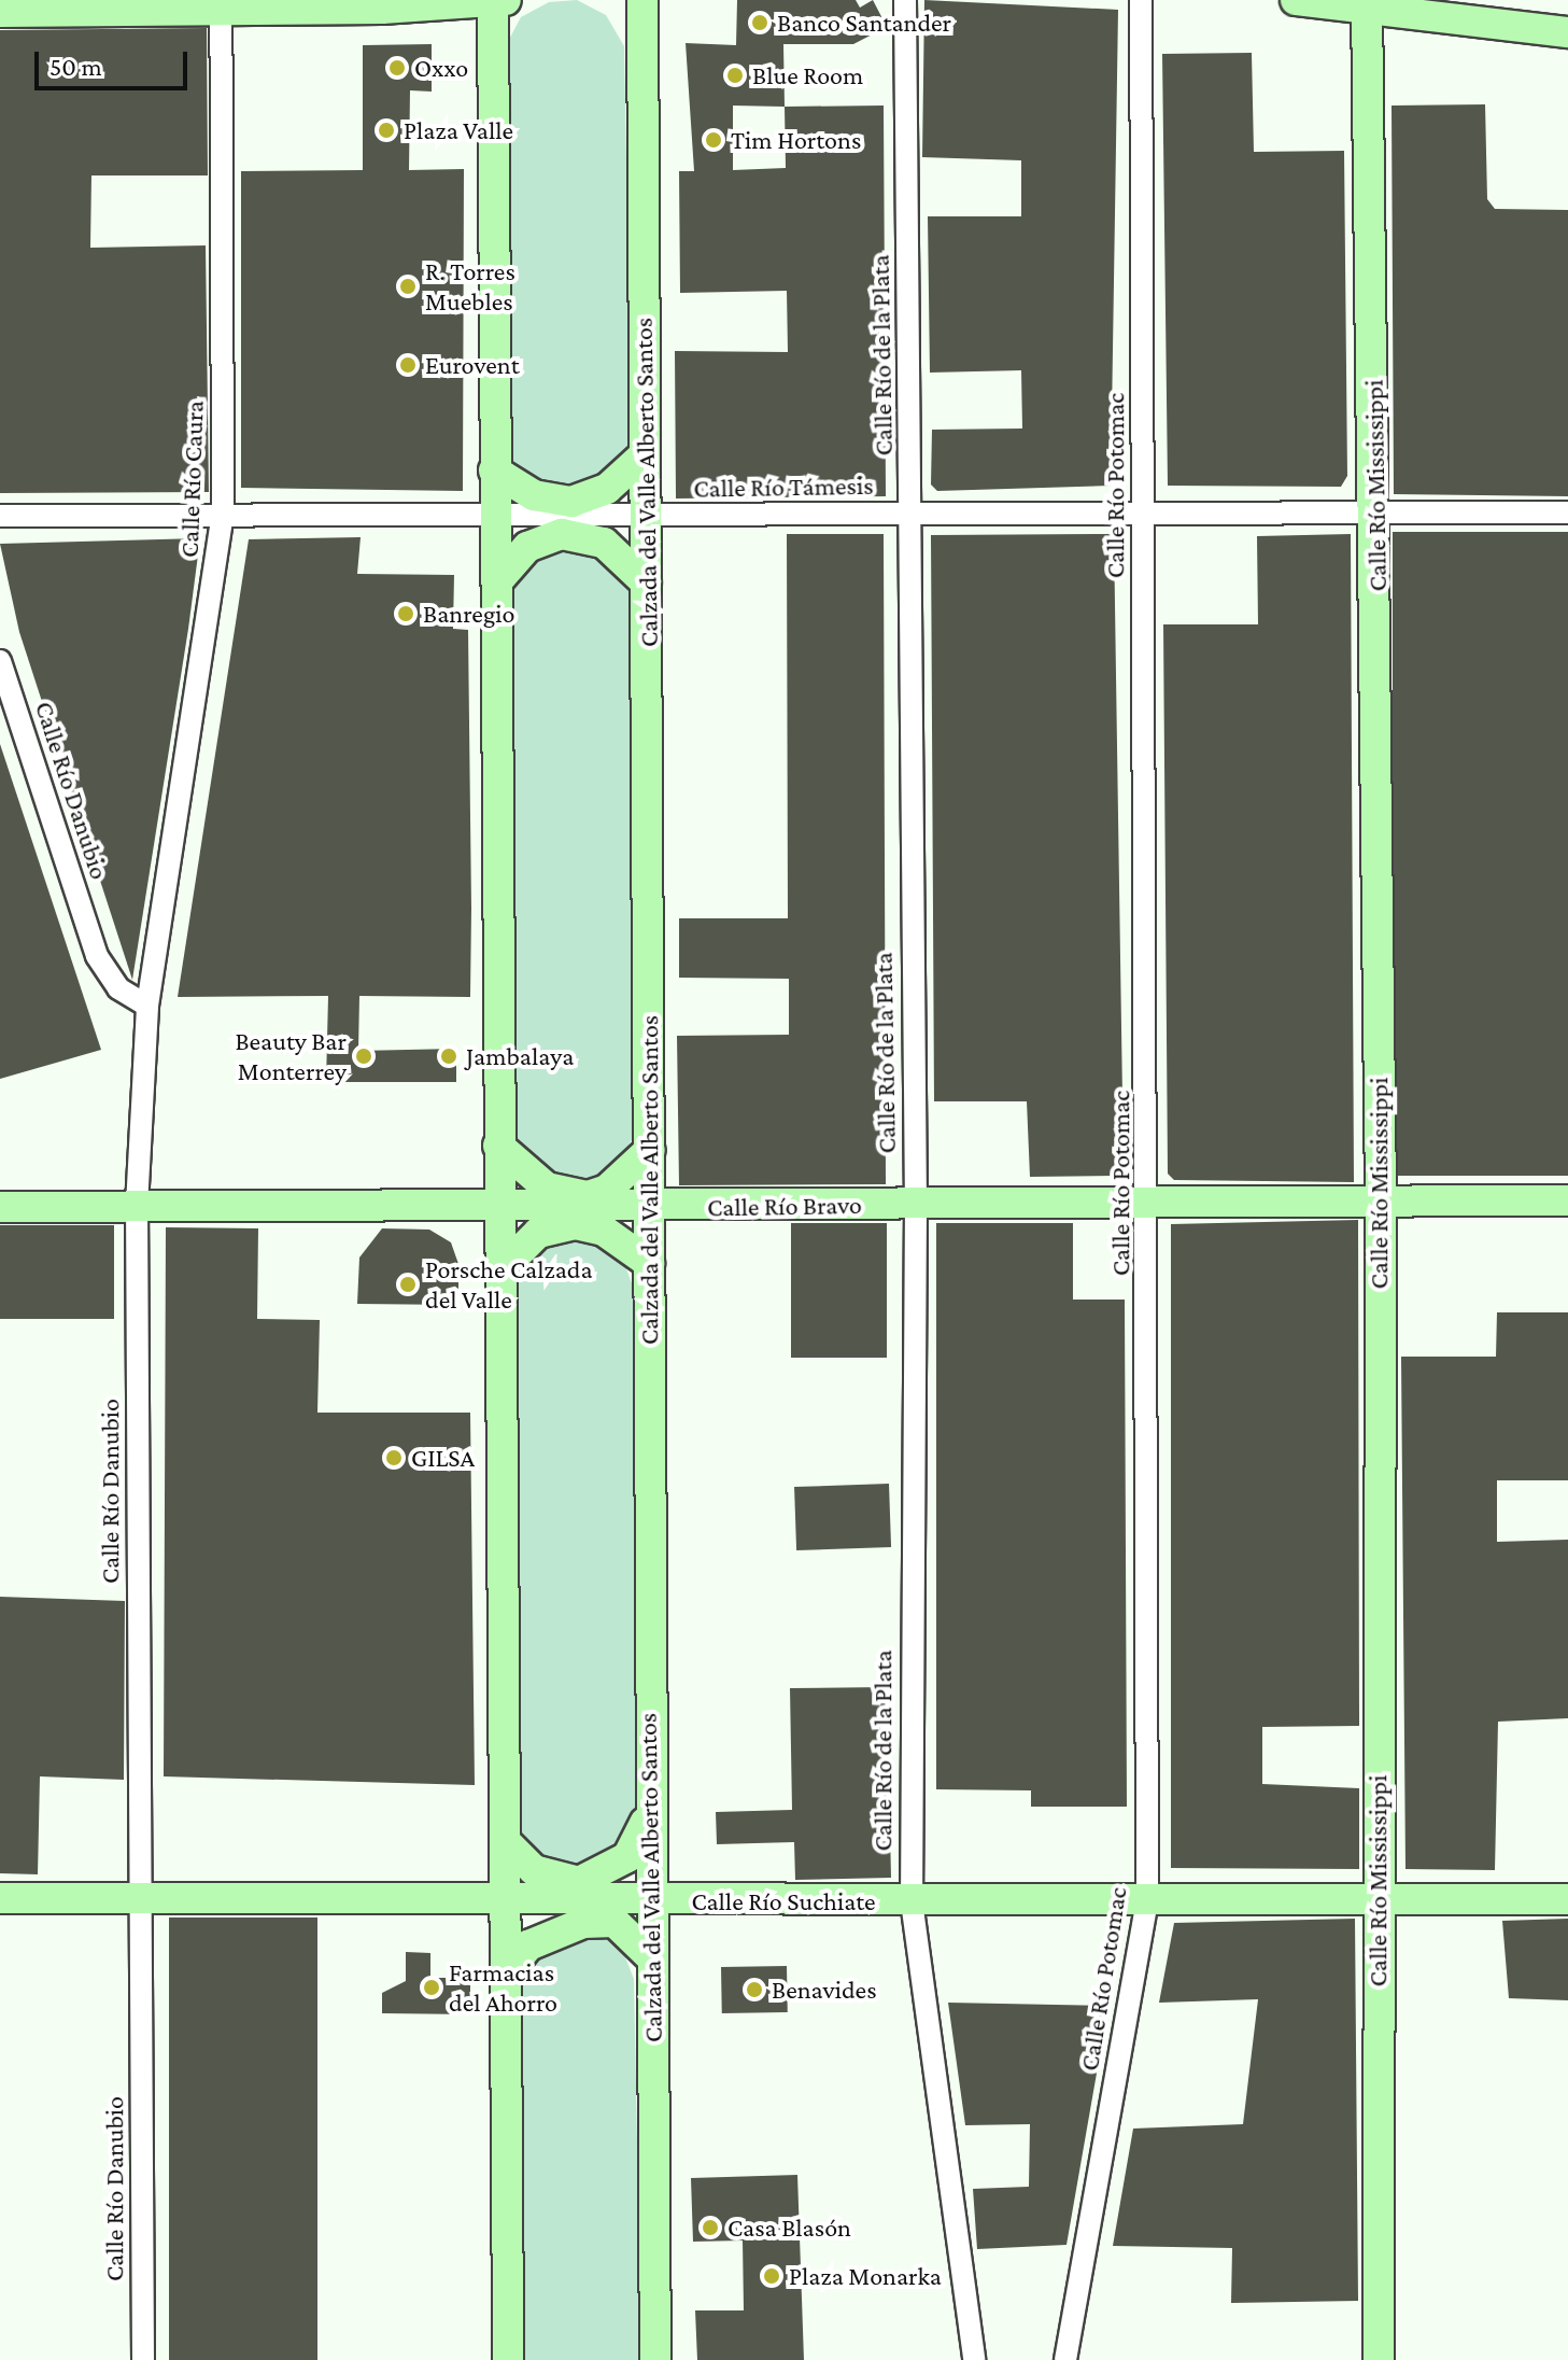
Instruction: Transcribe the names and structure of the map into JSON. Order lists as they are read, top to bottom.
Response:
{
  "streets": {
    "main road": [
      "Calzada del Valle Alberto Santos",
      "Calle Río Mississippi",
      "Calle Río Bravo",
      "Calle Río Suchiate"
    ],
    "street": [
      "Calle Río de la Plata",
      "Calle Río Caura",
      "Calle Río Potomac",
      "Calle Río Támesis",
      "Calle Río Danubio"
    ]
  },
  "crossings": [
    ["Calle Río de la Plata", "Calle Río Támesis"],
    ["Calle Río de la Plata", "Calle Río Bravo"],
    ["Calle Río de la Plata", "Calle Río Suchiate"],
    ["Calle Río Caura", "Calle Río Támesis"],
    ["Calle Río Caura", "Calle Río Danubio"],
    ["Calzada del Valle Alberto Santos", "Calle Río Támesis"],
    ["Calzada del Valle Alberto Santos", "Calle Río Bravo"],
    ["Calzada del Valle Alberto Santos", "Calle Río Suchiate"],
    ["Calle Río Potomac", "Calle Río Támesis"],
    ["Calle Río Potomac", "Calle Río Bravo"],
    ["Calle Río Potomac", "Calle Río Suchiate"],
    ["Calle Río Mississippi", "Calle Río Támesis"],
    ["Calle Río Mississippi", "Calle Río Bravo"],
    ["Calle Río Mississippi", "Calle Río Suchiate"],
    ["Calle Río Danubio", "Calle Río Bravo"],
    ["Calle Río Danubio", "Calle Río Suchiate"]
  ],
  "places": [
    "Banco Santander",
    "Oxxo",
    "Blue Room",
    "Plaza Valle",
    "Tim Hortons",
    "R. Torres Muebles",
    "Eurovent",
    "Banregio",
    "Beauty Bar Monterrey",
    "Jambalaya",
    "Porsche Calzada del Valle",
    "GILSA",
    "Farmacias del Ahorro",
    "Benavides",
    "Casa Blasón",
    "Plaza Monarka"
  ],
  "scale_bar": "50 m"
}
